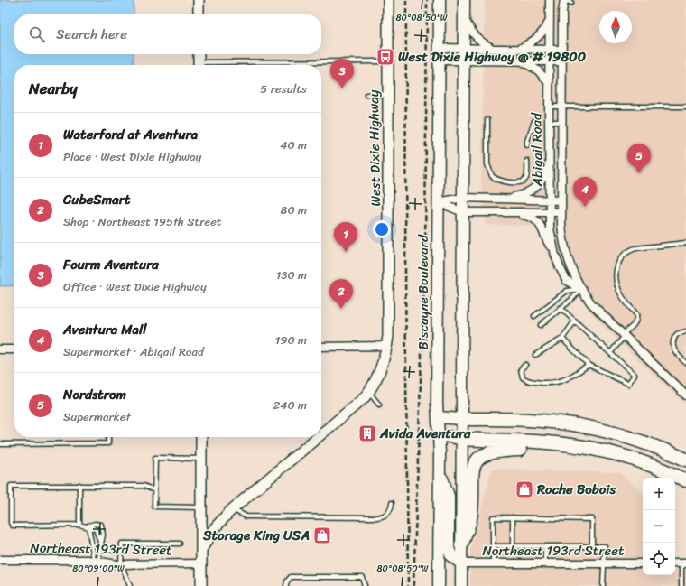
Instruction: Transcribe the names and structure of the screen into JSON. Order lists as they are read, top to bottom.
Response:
{
  "streets": {
    "main road": ["Biscayne Boulevard"],
    "street": ["West Dixie Highway", "Abigail Road", "Northeast 193rd Street"]
  },
  "places": {
    "bus stop": ["West Dixie Highway @ # 19800"],
    "building": ["Avida Aventura"],
    "shop": ["Roche Bobois", "Storage King USA"]
  },
  "north": "top",
  "page": {
    "search": "Search here",
    "pins": [
      "3",
      "5",
      "4",
      "1",
      "2"
    ],
    "heading": ["Nearby", "5 results"],
    "list": [
      {
        "mark": "1",
        "name": "Waterford at Aventura",
        "note": "Place · West Dixie Highway",
        "value": "40 m"
      },
      {
        "mark": "2",
        "name": "CubeSmart",
        "note": "Shop · Northeast 195th Street",
        "value": "80 m"
      },
      {
        "mark": "3",
        "name": "Fourm Aventura",
        "note": "Office · West Dixie Highway",
        "value": "130 m"
      },
      {
        "mark": "4",
        "name": "Aventura Mall",
        "note": "Supermarket · Abigail Road",
        "value": "190 m"
      },
      {
        "mark": "5",
        "name": "Nordstrom",
        "note": "Supermarket",
        "value": "240 m"
      }
    ],
    "map_buttons": ["+", "−"]
  },
  "coordinates": ["80°08'50\"W", "80°09'00\"W"]
}
